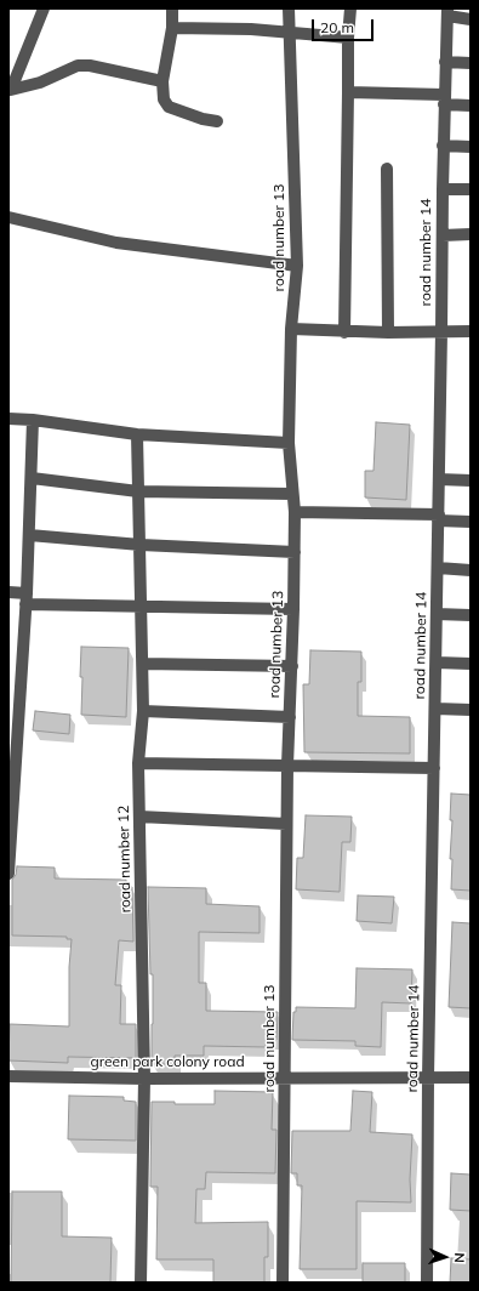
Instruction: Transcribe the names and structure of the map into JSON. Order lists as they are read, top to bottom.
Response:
{
  "streets": {
    "street": [
      "road number 13",
      "road number 14",
      "road number 12",
      "green park colony road"
    ]
  },
  "crossings": [
    ["road number 13", "green park colony road"],
    ["road number 14", "green park colony road"],
    ["road number 12", "green park colony road"]
  ],
  "scale_bar": "20 m",
  "north": "right"
}
